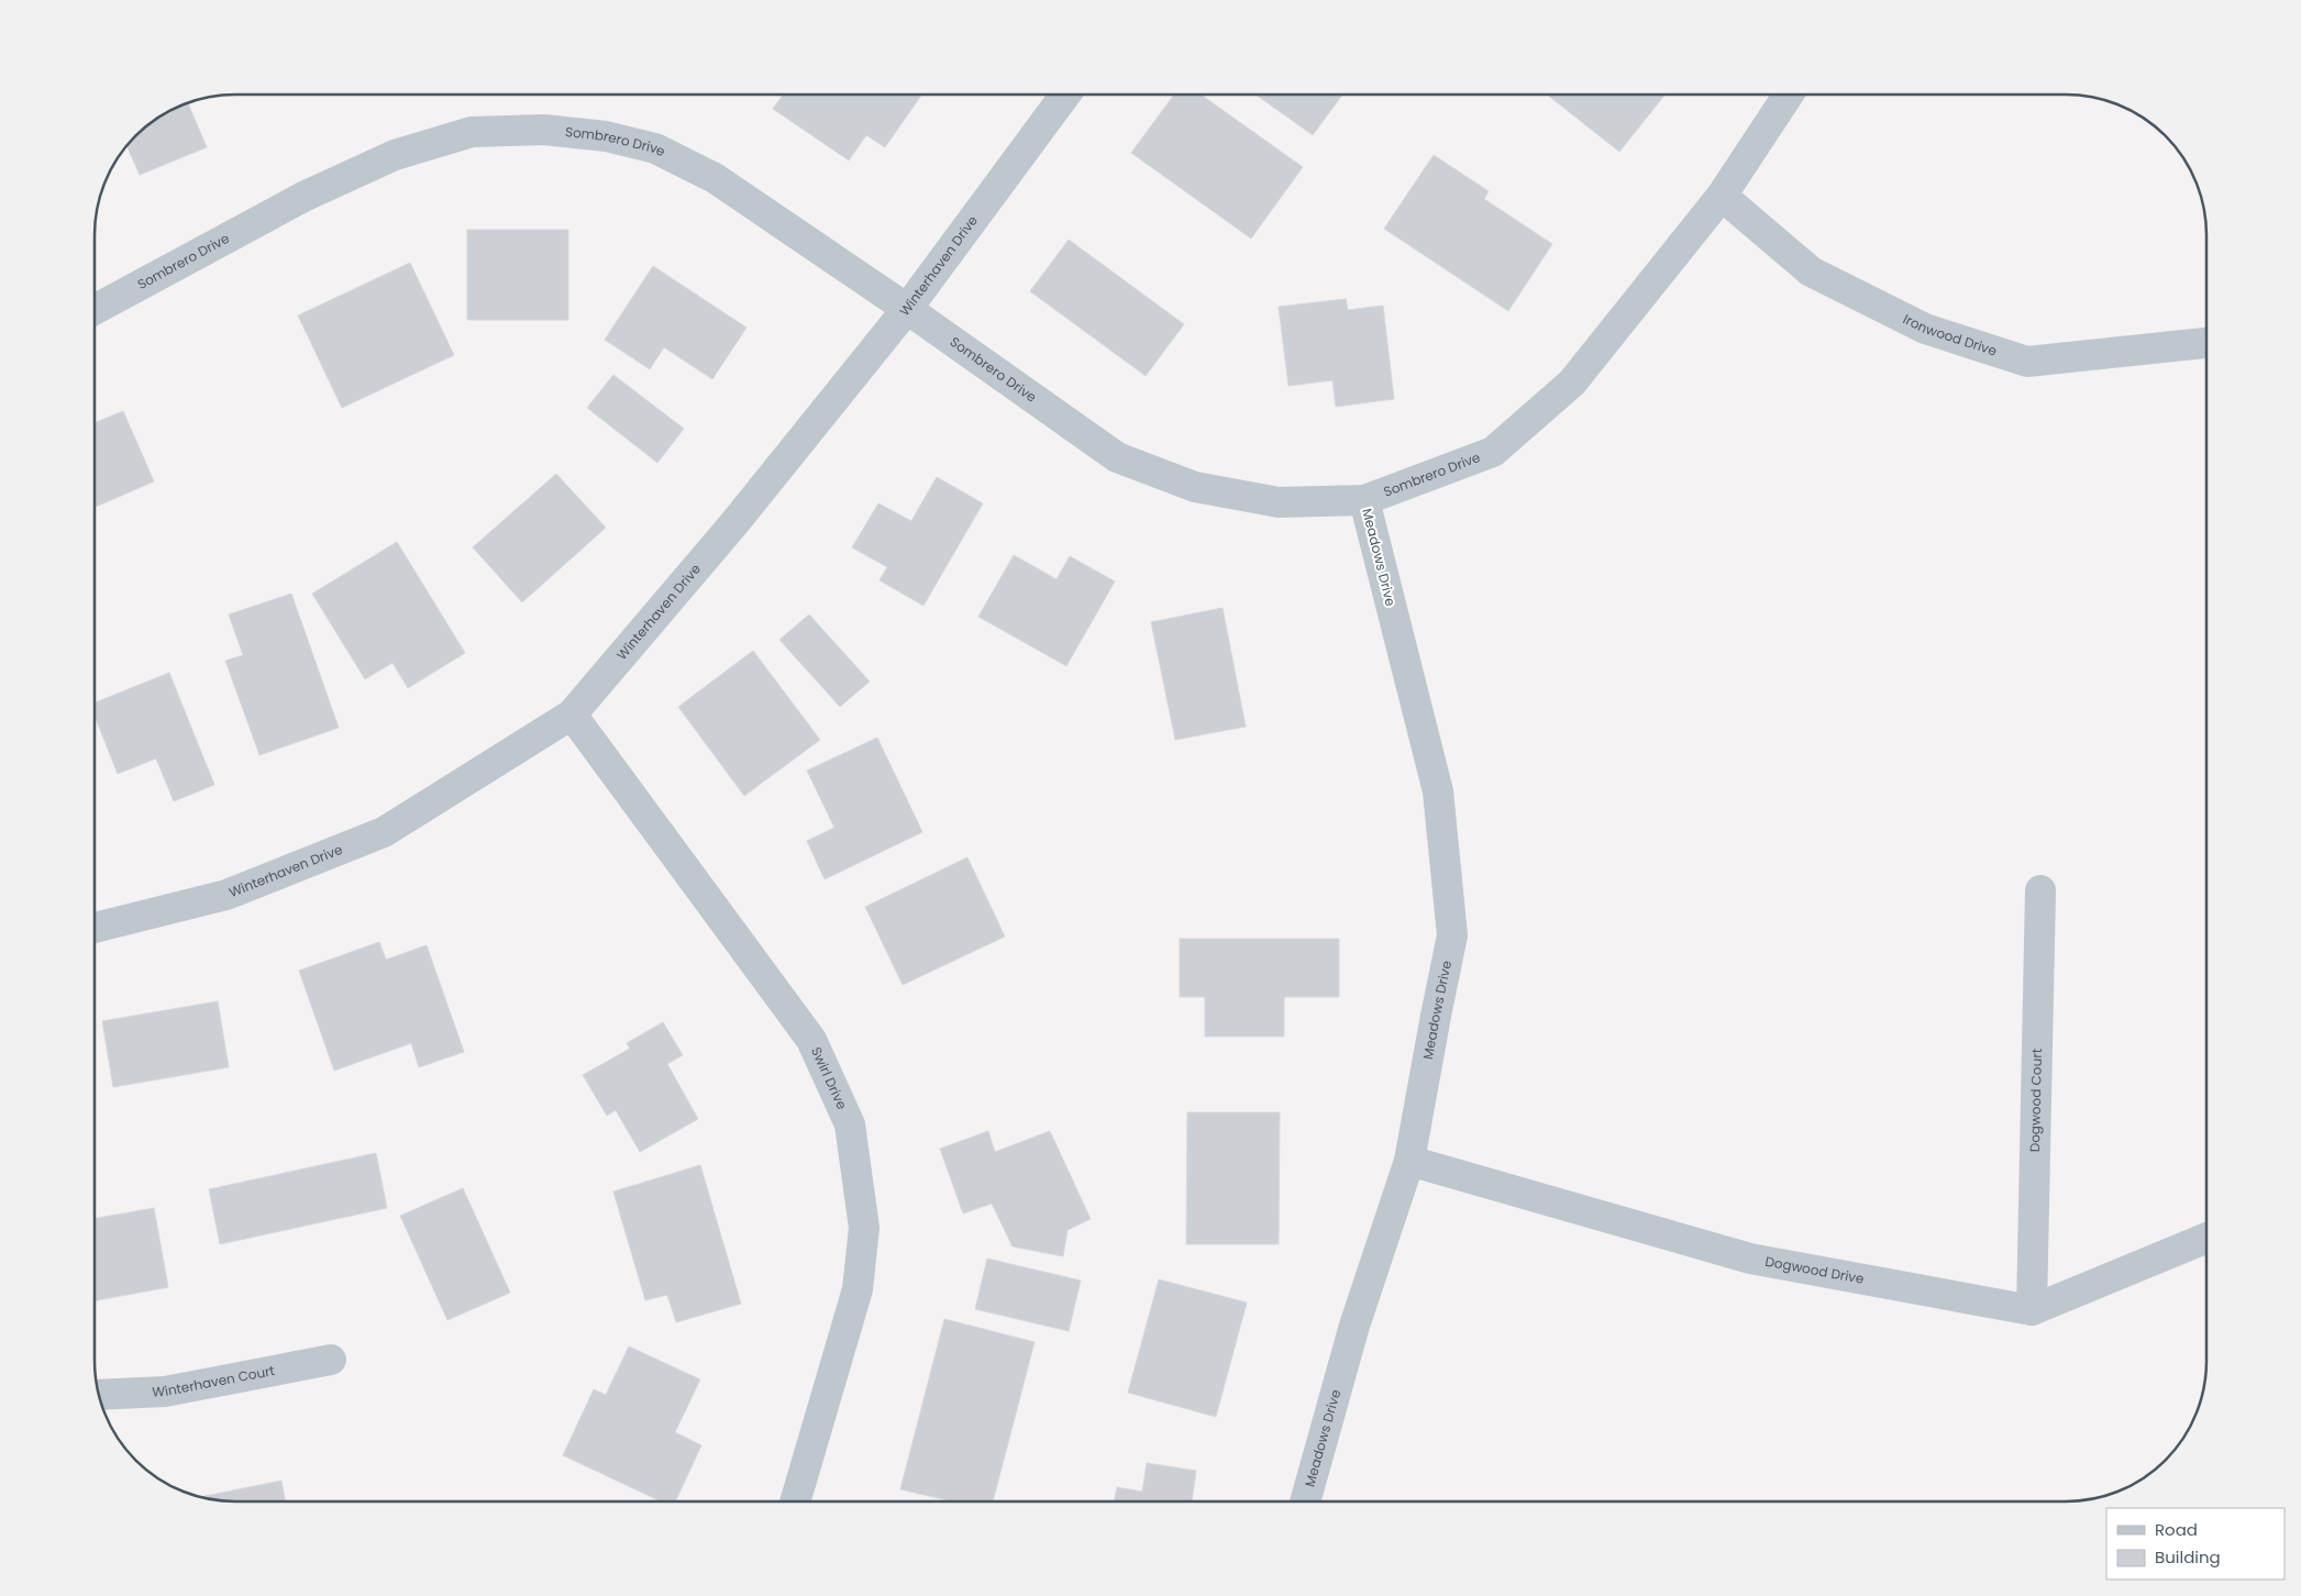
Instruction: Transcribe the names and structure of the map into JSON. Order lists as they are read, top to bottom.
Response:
{
  "streets": {
    "street": [
      "Sombrero Drive",
      "Winterhaven Drive",
      "Ironwood Drive",
      "Meadows Drive",
      "Swirl Drive",
      "Dogwood Court",
      "Dogwood Drive",
      "Winterhaven Court"
    ]
  },
  "crossings": [
    ["Sombrero Drive", "Winterhaven Drive"],
    ["Sombrero Drive", "Ironwood Drive"],
    ["Sombrero Drive", "Meadows Drive"],
    ["Winterhaven Drive", "Swirl Drive"],
    ["Meadows Drive", "Dogwood Drive"],
    ["Dogwood Court", "Dogwood Drive"]
  ],
  "legend": ["Road", "Building"]
}
